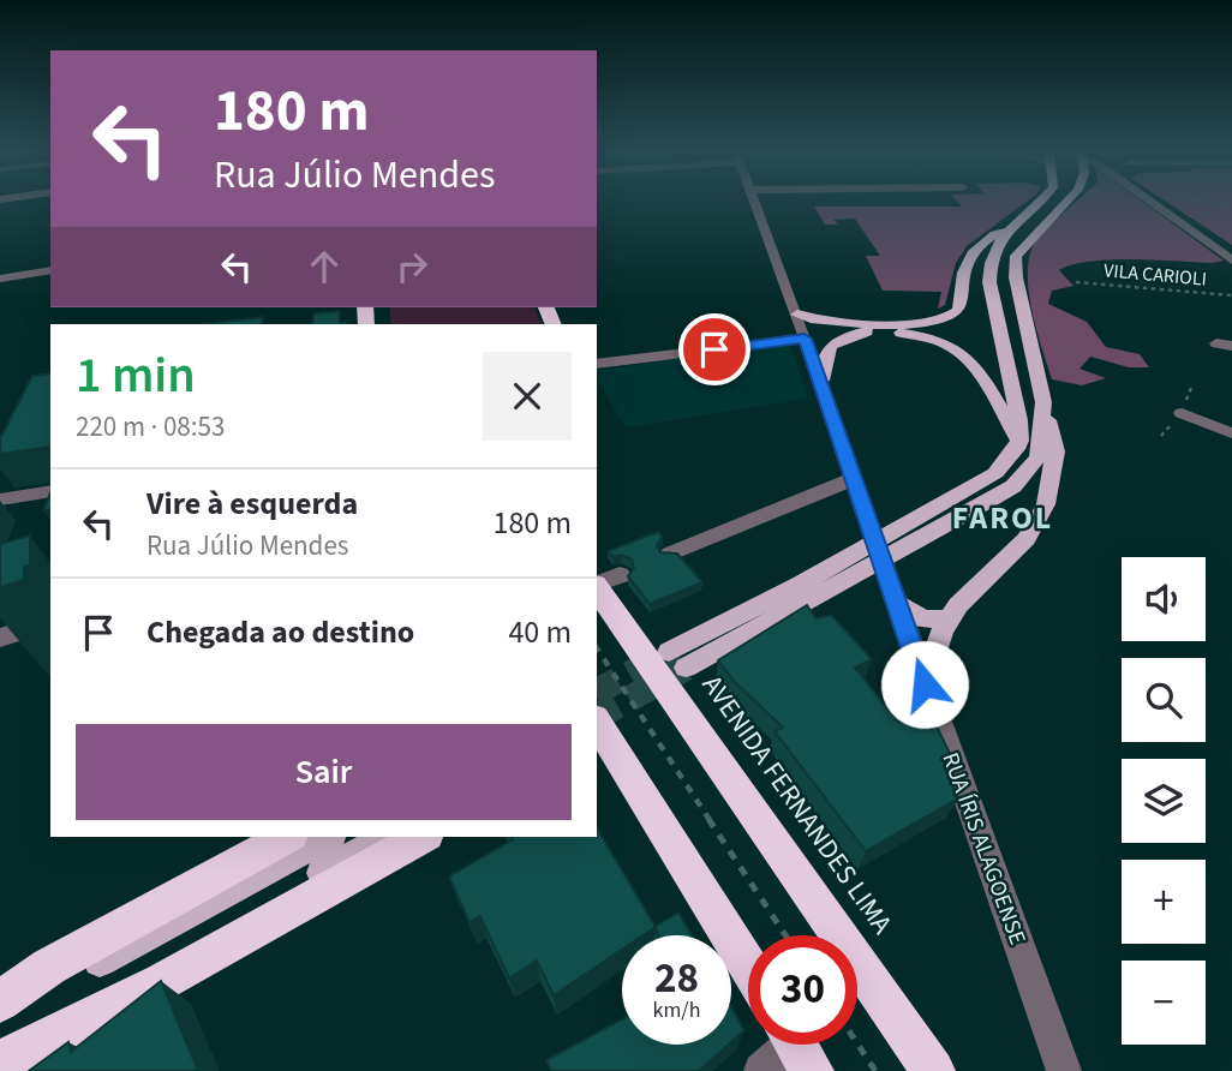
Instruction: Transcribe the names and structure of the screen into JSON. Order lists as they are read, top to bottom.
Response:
{
  "streets": {
    "highway": ["AVENIDA FERNANDES LIMA"],
    "street": ["RUA ÍRIS ALAGOENSE"],
    "path": ["VILA CARIOLI"]
  },
  "districts": ["FAROL"],
  "page": {
    "turn": ["180 m", "Rua Júlio Mendes"],
    "heading": ["1 min", "220 m · 08:53"],
    "list": [
      {
        "name": "Vire à esquerda",
        "note": "Rua Júlio Mendes",
        "value": "180 m"
      },
      {
        "name": "Chegada ao destino",
        "value": "40 m"
      }
    ],
    "map_buttons": ["+", "−"],
    "buttons": "Sair",
    "speed": "28 km/h",
    "limit": "30"
  }
}
